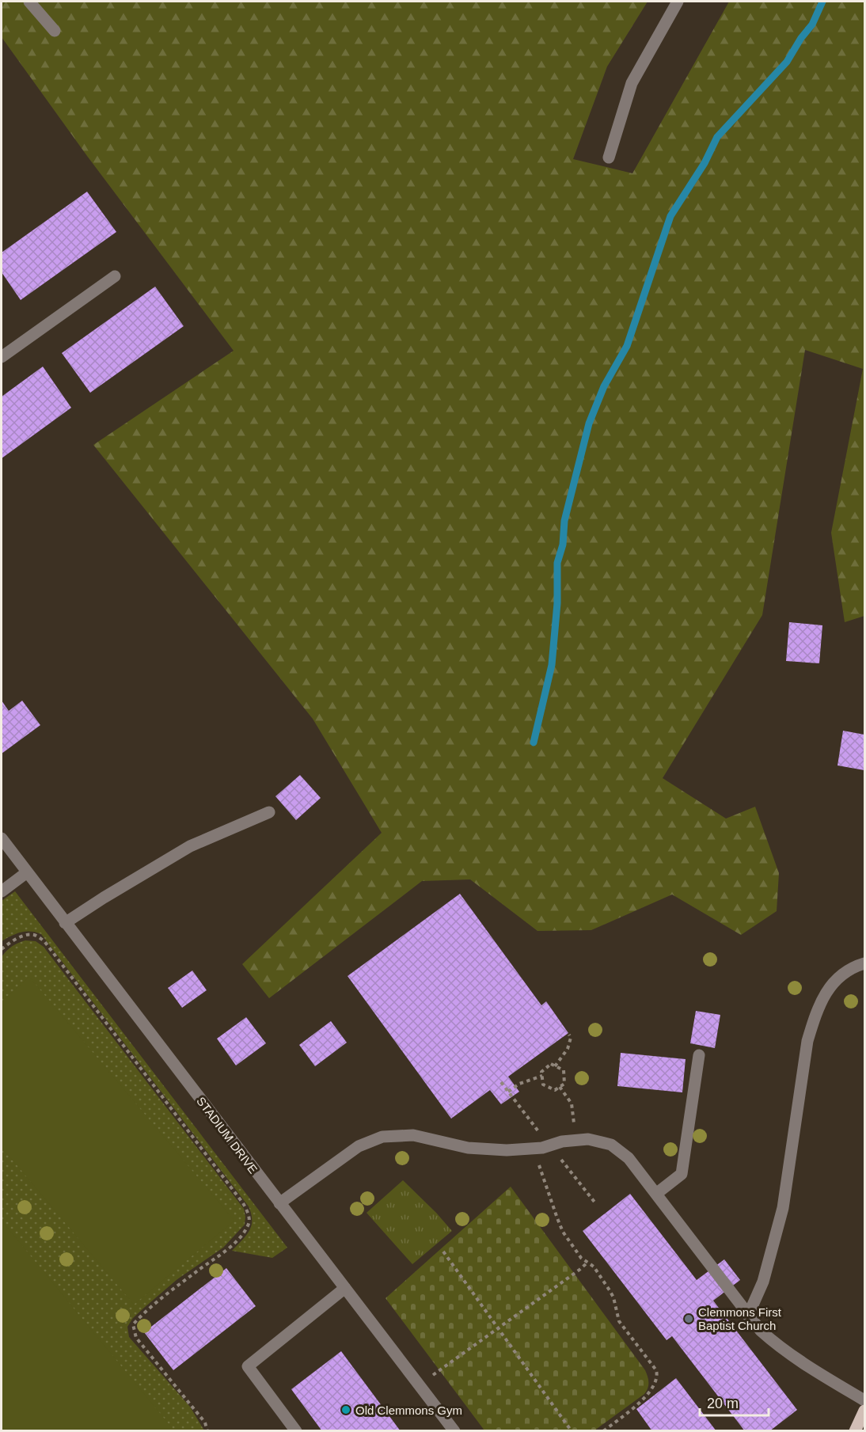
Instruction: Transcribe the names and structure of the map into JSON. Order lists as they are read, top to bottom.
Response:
{
  "streets": {
    "street": ["STADIUM DRIVE"]
  },
  "places": ["Clemmons First Baptist Church", "Old Clemmons Gym"],
  "scale_bar": "20 m"
}
